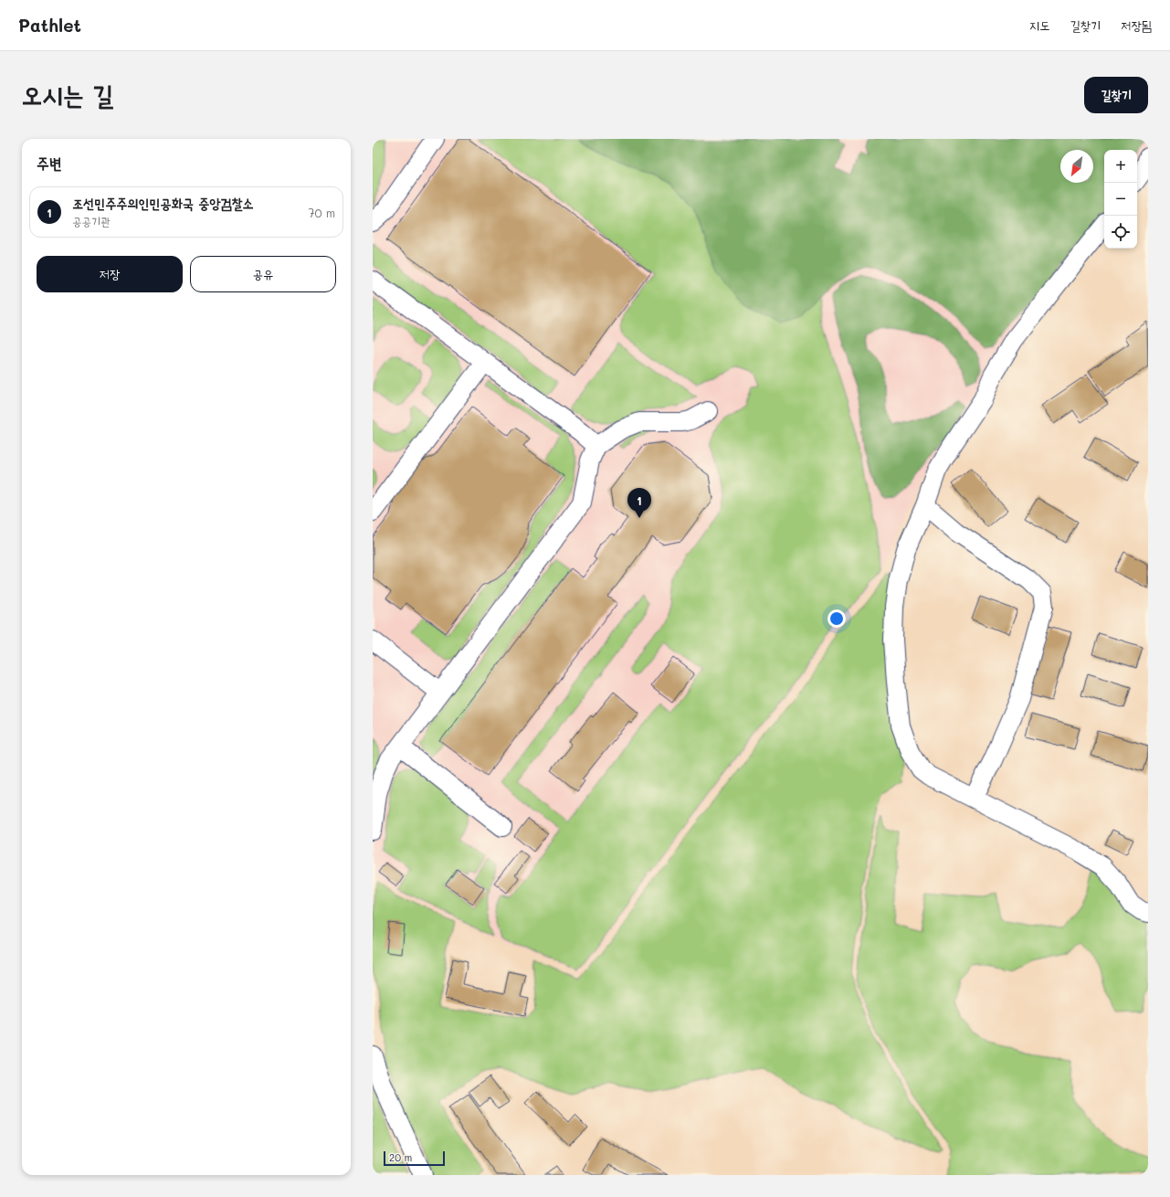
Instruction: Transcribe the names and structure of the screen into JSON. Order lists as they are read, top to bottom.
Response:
{
  "scale_bar": "20 m",
  "north": "bottom left",
  "page": {
    "header": "Pathlet",
    "nav": ["지도", "길찾기", "저장됨"],
    "buttons": [
      "길찾기",
      ["저장", "공유"]
    ],
    "title": "오시는 길",
    "heading": "주변",
    "map_buttons": ["+", "−"],
    "list": [
      {
        "mark": "1",
        "name": "조선민주주의인민공화국 중앙검찰소",
        "note": "공공기관",
        "value": "70 m"
      }
    ],
    "pins": "1",
    "scale": "20 m"
  }
}
